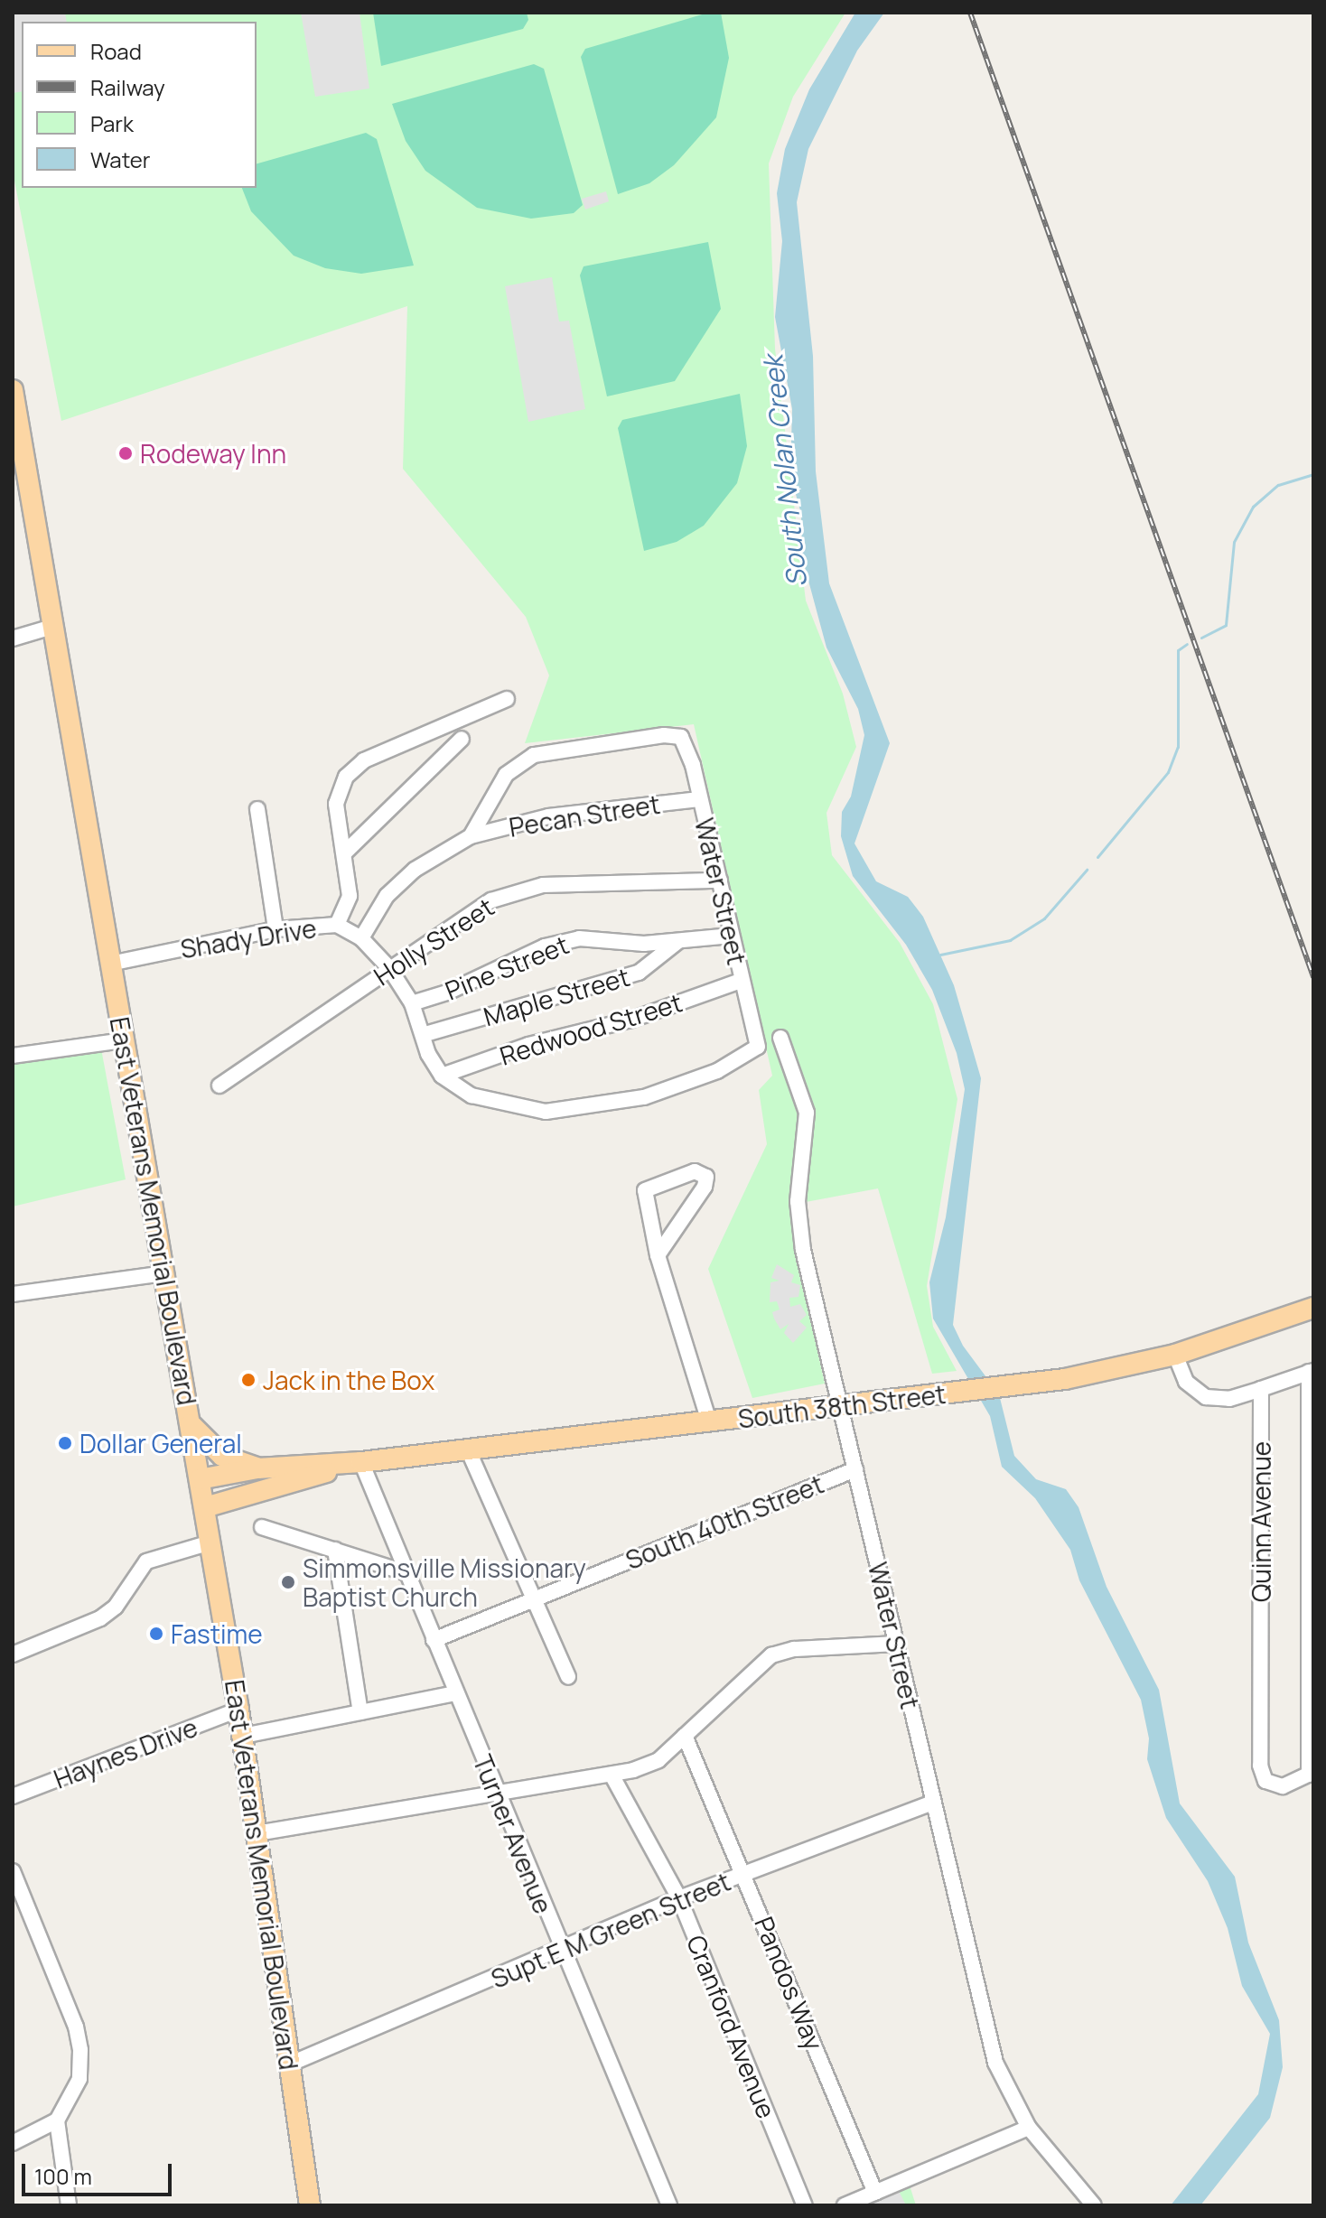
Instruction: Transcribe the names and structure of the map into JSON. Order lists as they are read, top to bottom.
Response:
{
  "streets": {
    "main road": ["East Veterans Memorial Boulevard", "South 38th Street"],
    "street": [
      "Pecan Street",
      "Water Street",
      "Shady Drive",
      "Holly Street",
      "Pine Street",
      "Maple Street",
      "Redwood Street",
      "South 40th Street",
      "Quinn Avenue",
      "Haynes Drive",
      "Turner Avenue",
      "Supt E M Green Street",
      "Pandos Way",
      "Cranford Avenue"
    ]
  },
  "crossings": [
    ["Pecan Street", "Water Street"],
    ["Water Street", "Shady Drive"],
    ["Water Street", "Holly Street"],
    ["Water Street", "Pine Street"],
    ["Water Street", "Redwood Street"],
    ["Water Street", "South 38th Street"],
    ["Water Street", "South 40th Street"],
    ["Water Street", "Supt E M Green Street"],
    ["Shady Drive", "Holly Street"],
    ["Shady Drive", "Pine Street"],
    ["Shady Drive", "Maple Street"],
    ["Shady Drive", "Redwood Street"],
    ["Shady Drive", "East Veterans Memorial Boulevard"],
    ["Pine Street", "Maple Street"],
    ["East Veterans Memorial Boulevard", "South 38th Street"],
    ["East Veterans Memorial Boulevard", "Haynes Drive"],
    ["East Veterans Memorial Boulevard", "Supt E M Green Street"],
    ["South 38th Street", "Turner Avenue"],
    ["South 40th Street", "Turner Avenue"],
    ["Turner Avenue", "Supt E M Green Street"],
    ["Supt E M Green Street", "Pandos Way"],
    ["Supt E M Green Street", "Cranford Avenue"]
  ],
  "water": ["South Nolan Creek"],
  "places": [
    "Rodeway Inn",
    "Jack in the Box",
    "Dollar General",
    "Simmonsville Missionary Baptist Church",
    "Fastime"
  ],
  "legend": [
    "Road",
    "Railway",
    "Park",
    "Water"
  ],
  "scale_bar": "100 m"
}
